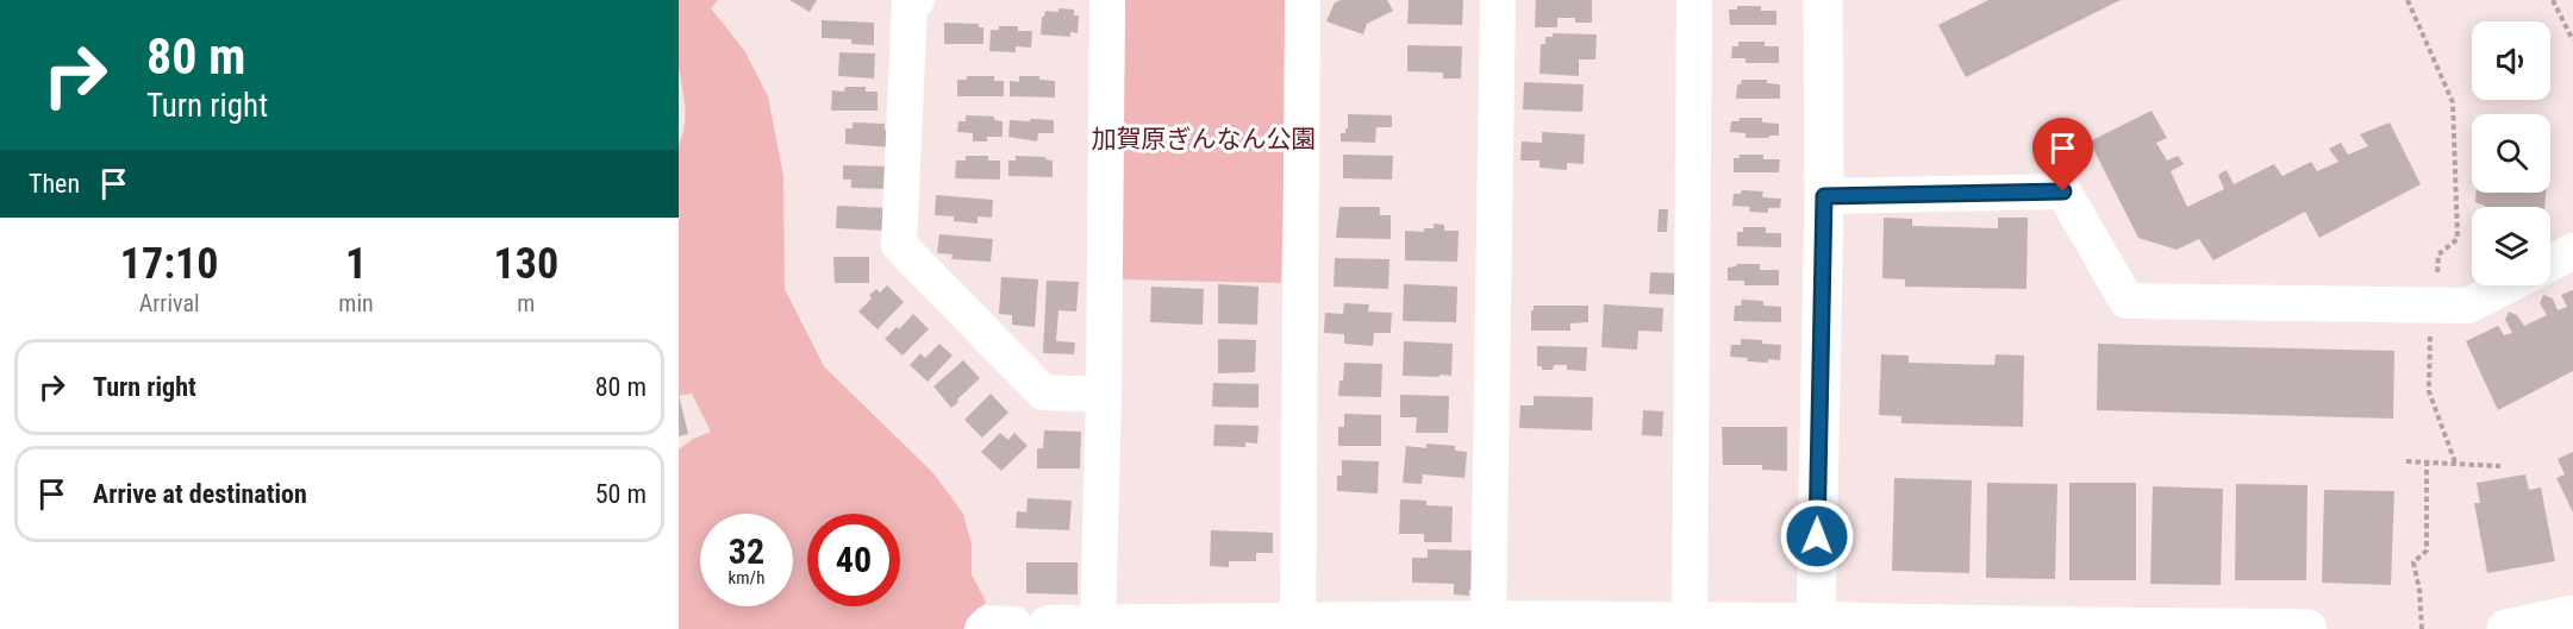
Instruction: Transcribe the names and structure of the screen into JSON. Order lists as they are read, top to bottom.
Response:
{
  "parks": ["加賀原ぎんなん公園"],
  "page": {
    "turn": ["80 m", "Turn right"],
    "then": "Then",
    "eta": [
      "17:10",
      "Arrival",
      "1",
      "min",
      "130",
      "m"
    ],
    "list": [
      {
        "name": "Turn right",
        "value": "80 m"
      },
      {
        "name": "Arrive at destination",
        "value": "50 m"
      }
    ],
    "speed": "32 km/h",
    "limit": "40"
  }
}
